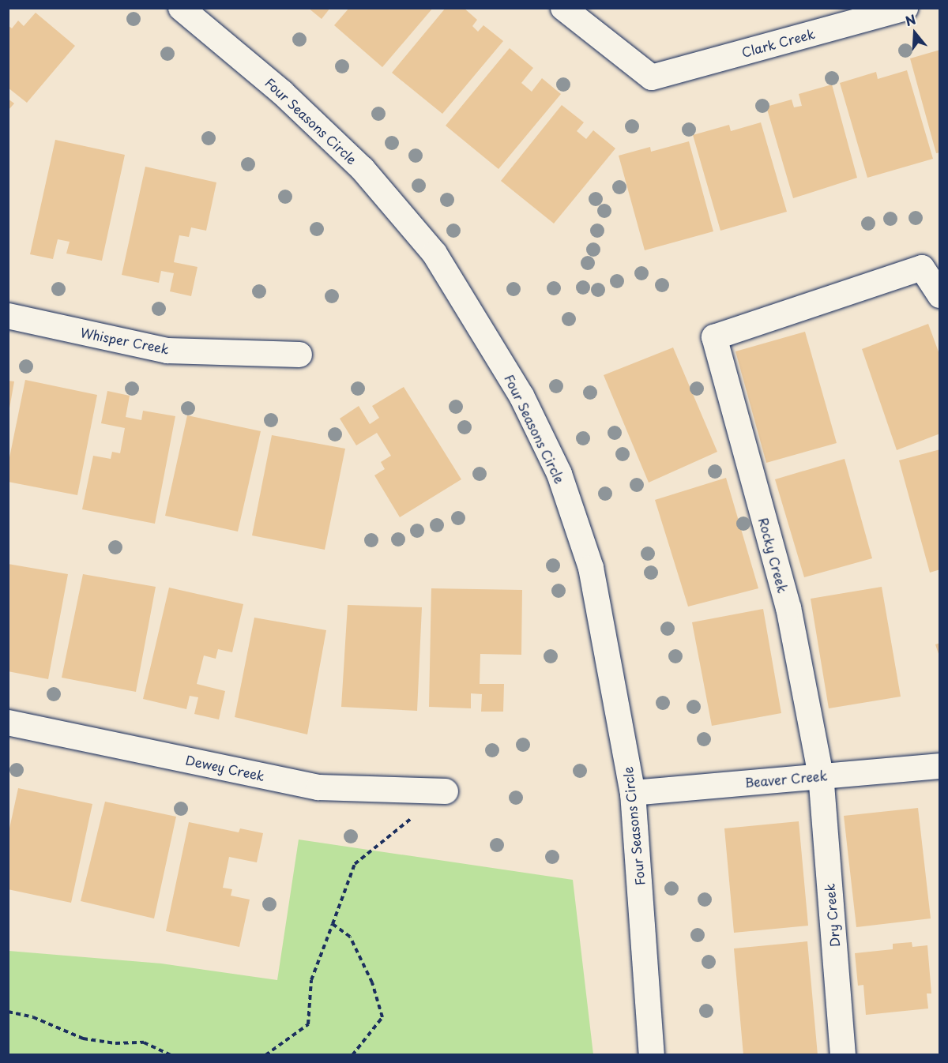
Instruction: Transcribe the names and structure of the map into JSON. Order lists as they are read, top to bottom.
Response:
{
  "streets": {
    "street": [
      "Clark Creek",
      "Four Seasons Circle",
      "Whisper Creek",
      "Rocky Creek",
      "Dewey Creek",
      "Beaver Creek",
      "Dry Creek"
    ]
  },
  "crossings": [
    ["Four Seasons Circle", "Beaver Creek"],
    ["Rocky Creek", "Beaver Creek"],
    ["Rocky Creek", "Dry Creek"],
    ["Beaver Creek", "Dry Creek"]
  ],
  "north": "top"
}
